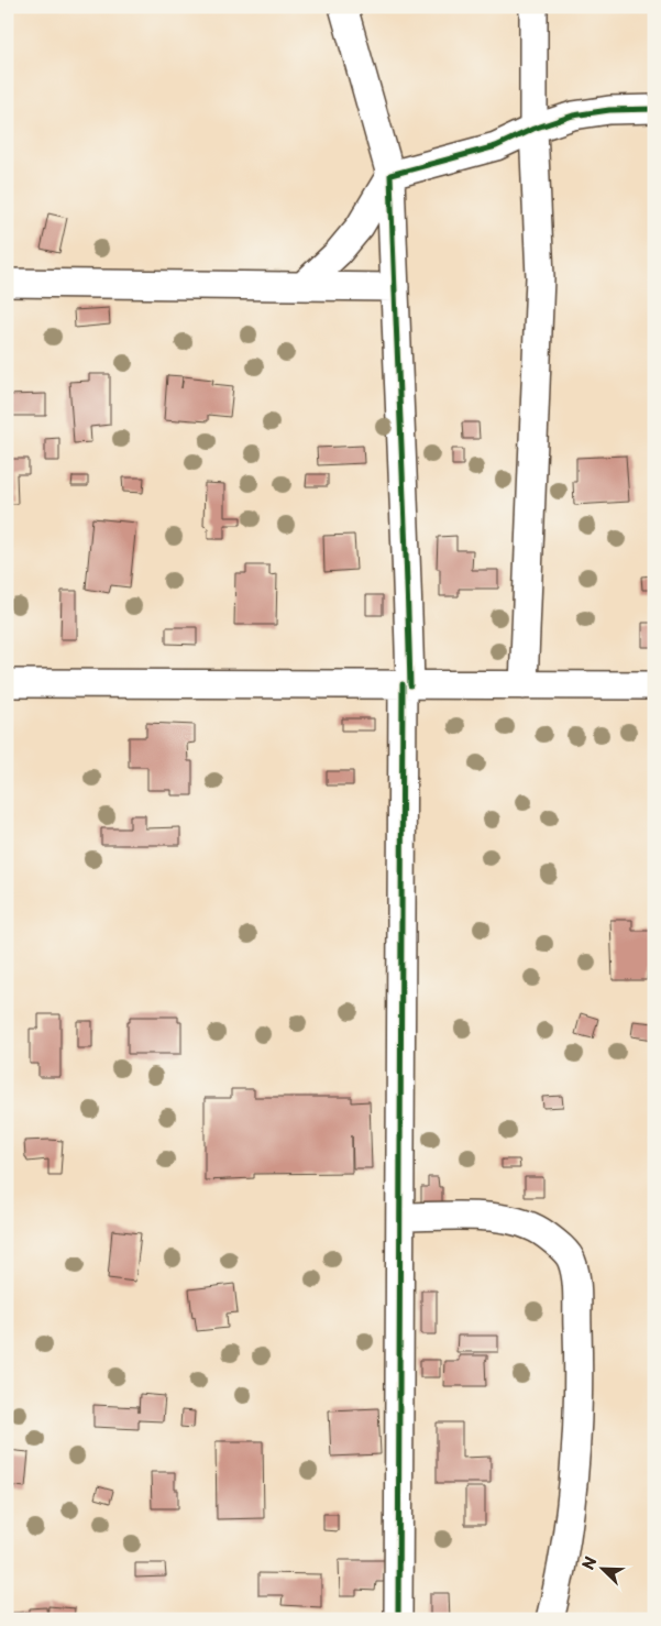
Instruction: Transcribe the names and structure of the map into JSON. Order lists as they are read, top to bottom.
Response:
{
  "north": "top left"
}
